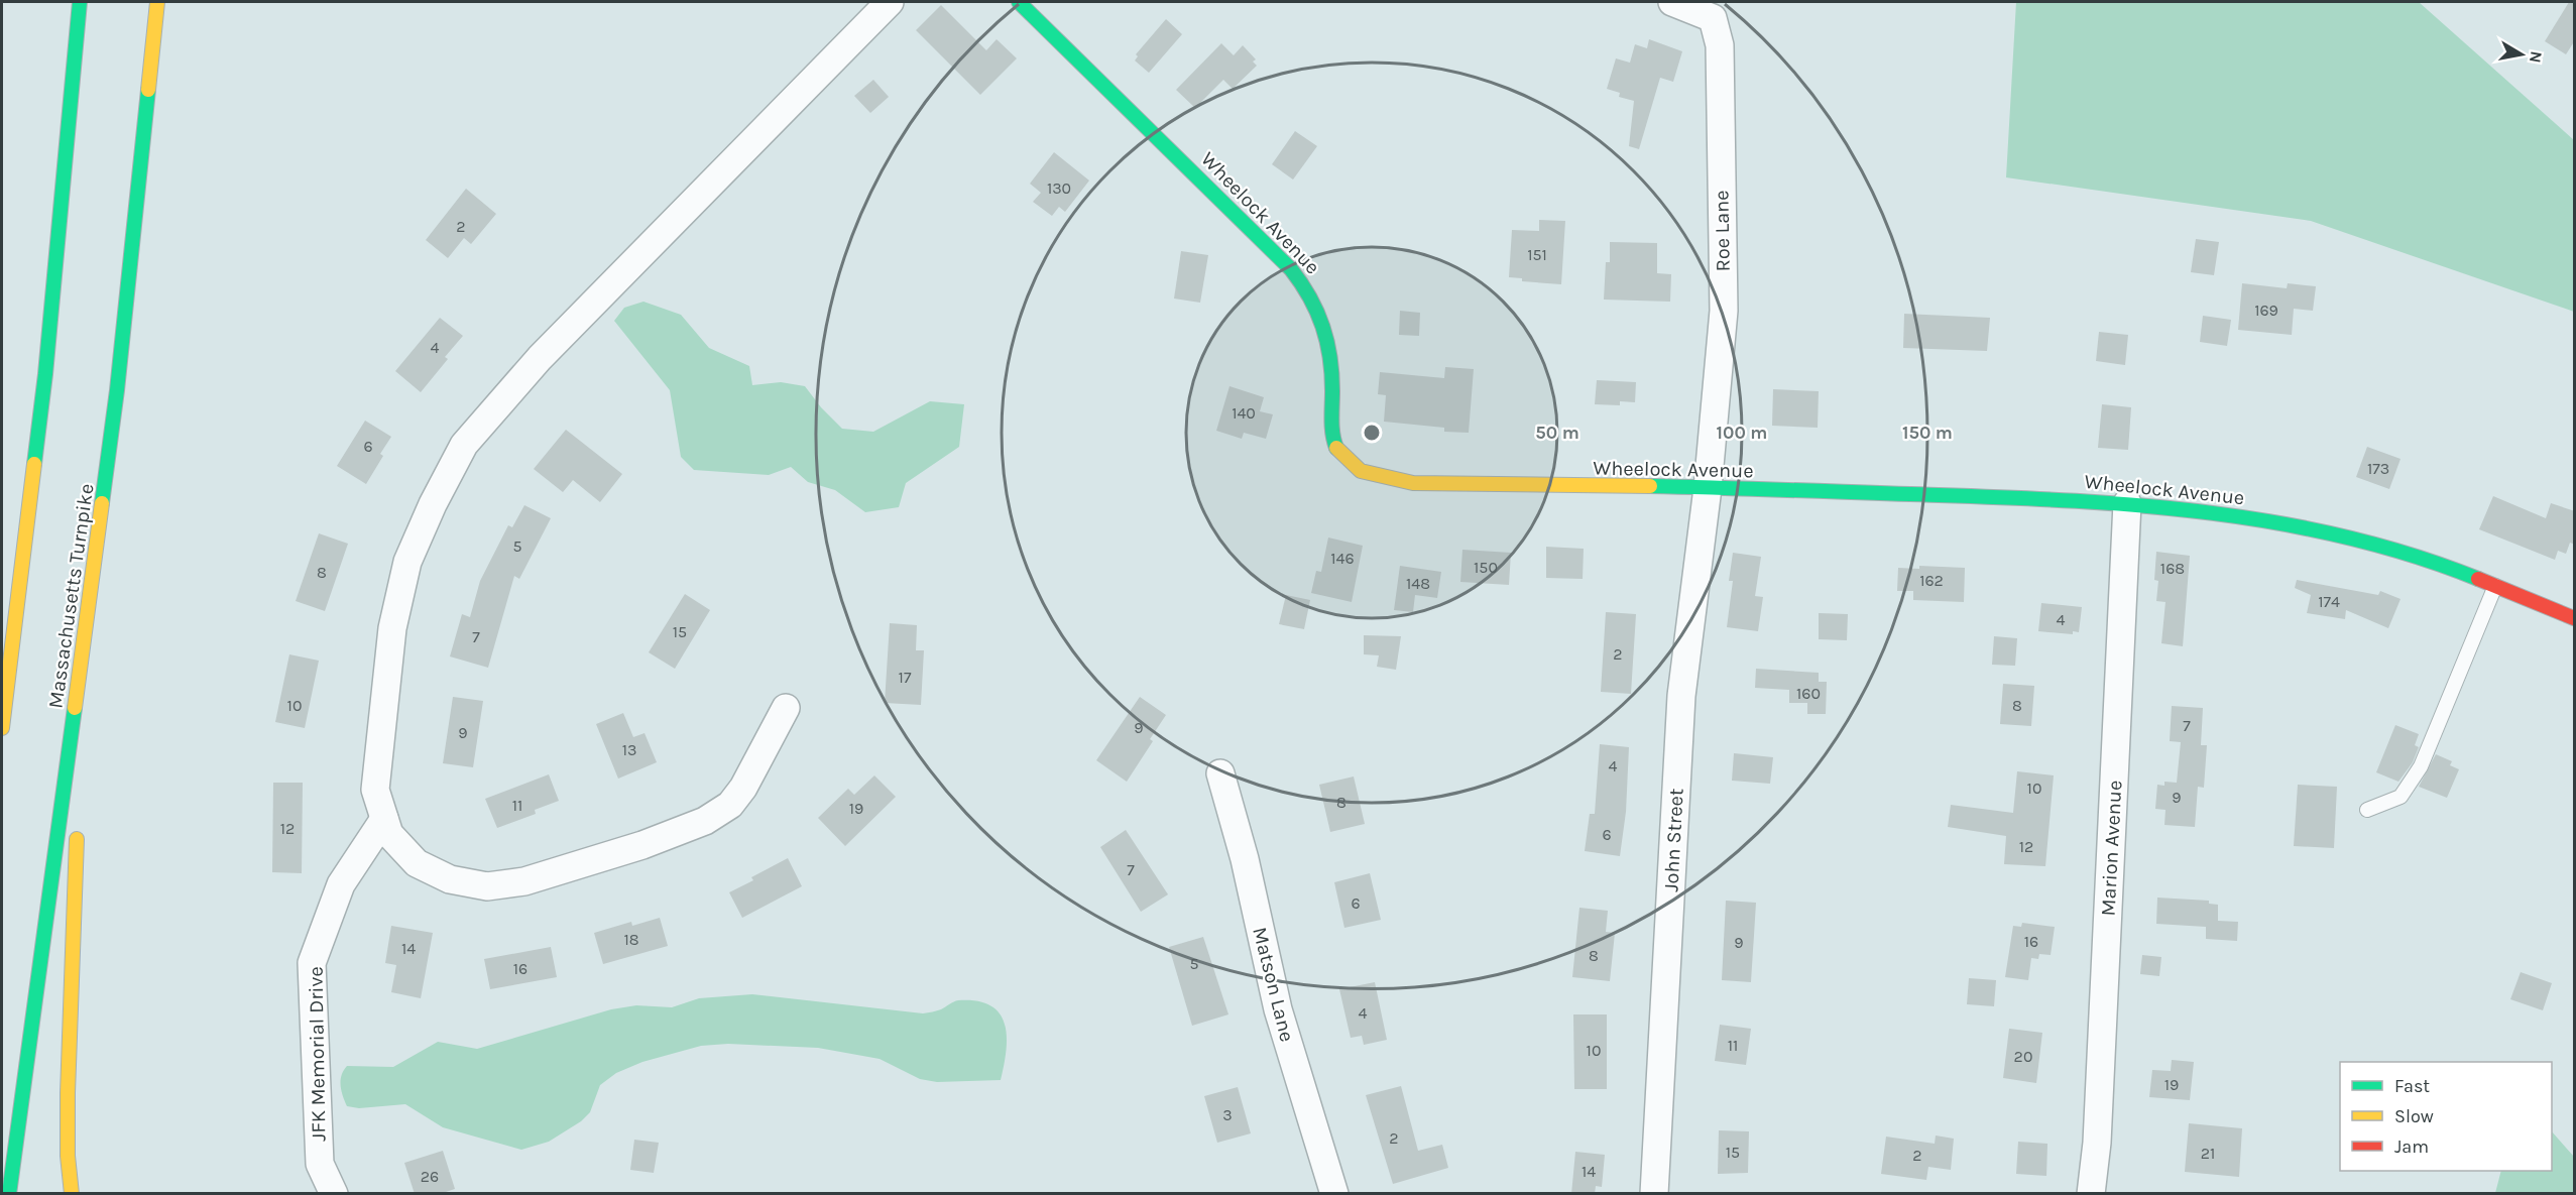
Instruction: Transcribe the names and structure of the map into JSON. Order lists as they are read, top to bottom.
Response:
{
  "streets": {
    "main road": ["Wheelock Avenue", "Massachusetts Turnpike"],
    "street": [
      "Roe Lane",
      "John Street",
      "Marion Avenue",
      "Matson Lane",
      "JFK Memorial Drive"
    ]
  },
  "crossings": [
    ["Wheelock Avenue", "Roe Lane"],
    ["Wheelock Avenue", "John Street"],
    ["Wheelock Avenue", "Marion Avenue"],
    ["Roe Lane", "John Street"]
  ],
  "house_numbers": [
    "130",
    "2",
    "151",
    "169",
    "4",
    "140",
    "6",
    "173",
    "5",
    "146",
    "150",
    "168",
    "8",
    "162",
    "148",
    "174",
    "4",
    "15",
    "7",
    "2",
    "17",
    "160",
    "10",
    "8",
    "7",
    "9",
    "9",
    "13",
    "4",
    "10",
    "9",
    "8",
    "11",
    "19",
    "12",
    "6",
    "12",
    "7",
    "6",
    "18",
    "16",
    "9",
    "14",
    "8",
    "5",
    "16",
    "4",
    "11",
    "10",
    "20",
    "19",
    "3",
    "2",
    "15",
    "21",
    "2",
    "14",
    "26"
  ],
  "legend": ["Fast", "Slow", "Jam"],
  "north": "right",
  "rings": ["50 m", "100 m", "150 m"]
}
